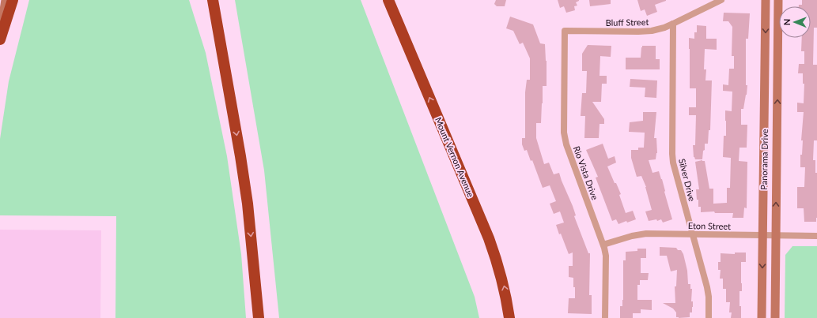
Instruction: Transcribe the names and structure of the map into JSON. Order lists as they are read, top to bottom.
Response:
{
  "streets": {
    "highway": ["Mount Vernon Avenue"],
    "main road": ["Panorama Drive"],
    "street": [
      "Bluff Street",
      "Rio Vista Drive",
      "Silver Drive",
      "Eton Street"
    ]
  },
  "crossings": [
    ["Bluff Street", "Rio Vista Drive"],
    ["Bluff Street", "Silver Drive"],
    ["Panorama Drive", "Eton Street"],
    ["Rio Vista Drive", "Eton Street"],
    ["Silver Drive", "Eton Street"]
  ],
  "one_way": ["Mount Vernon Avenue"],
  "north": "left"
}
